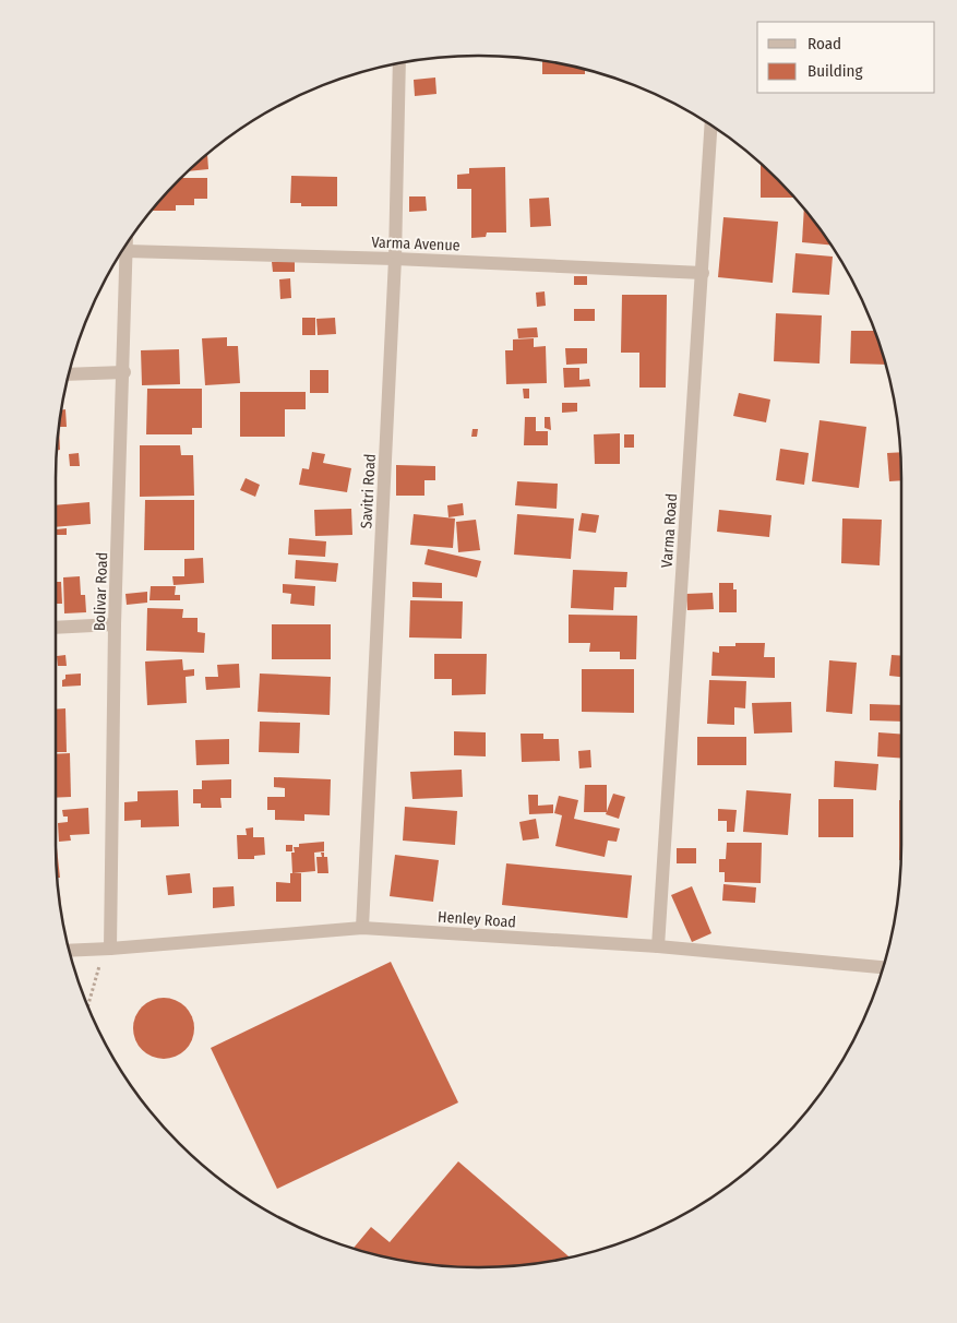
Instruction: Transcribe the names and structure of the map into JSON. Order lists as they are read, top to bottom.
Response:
{
  "streets": {
    "street": [
      "Varma Avenue",
      "Savitri Road",
      "Varma Road",
      "Bolivar Road",
      "Henley Road"
    ]
  },
  "crossings": [
    ["Varma Avenue", "Savitri Road"],
    ["Varma Avenue", "Varma Road"],
    ["Varma Avenue", "Bolivar Road"],
    ["Savitri Road", "Henley Road"],
    ["Varma Road", "Henley Road"],
    ["Bolivar Road", "Henley Road"]
  ],
  "legend": ["Road", "Building"]
}
